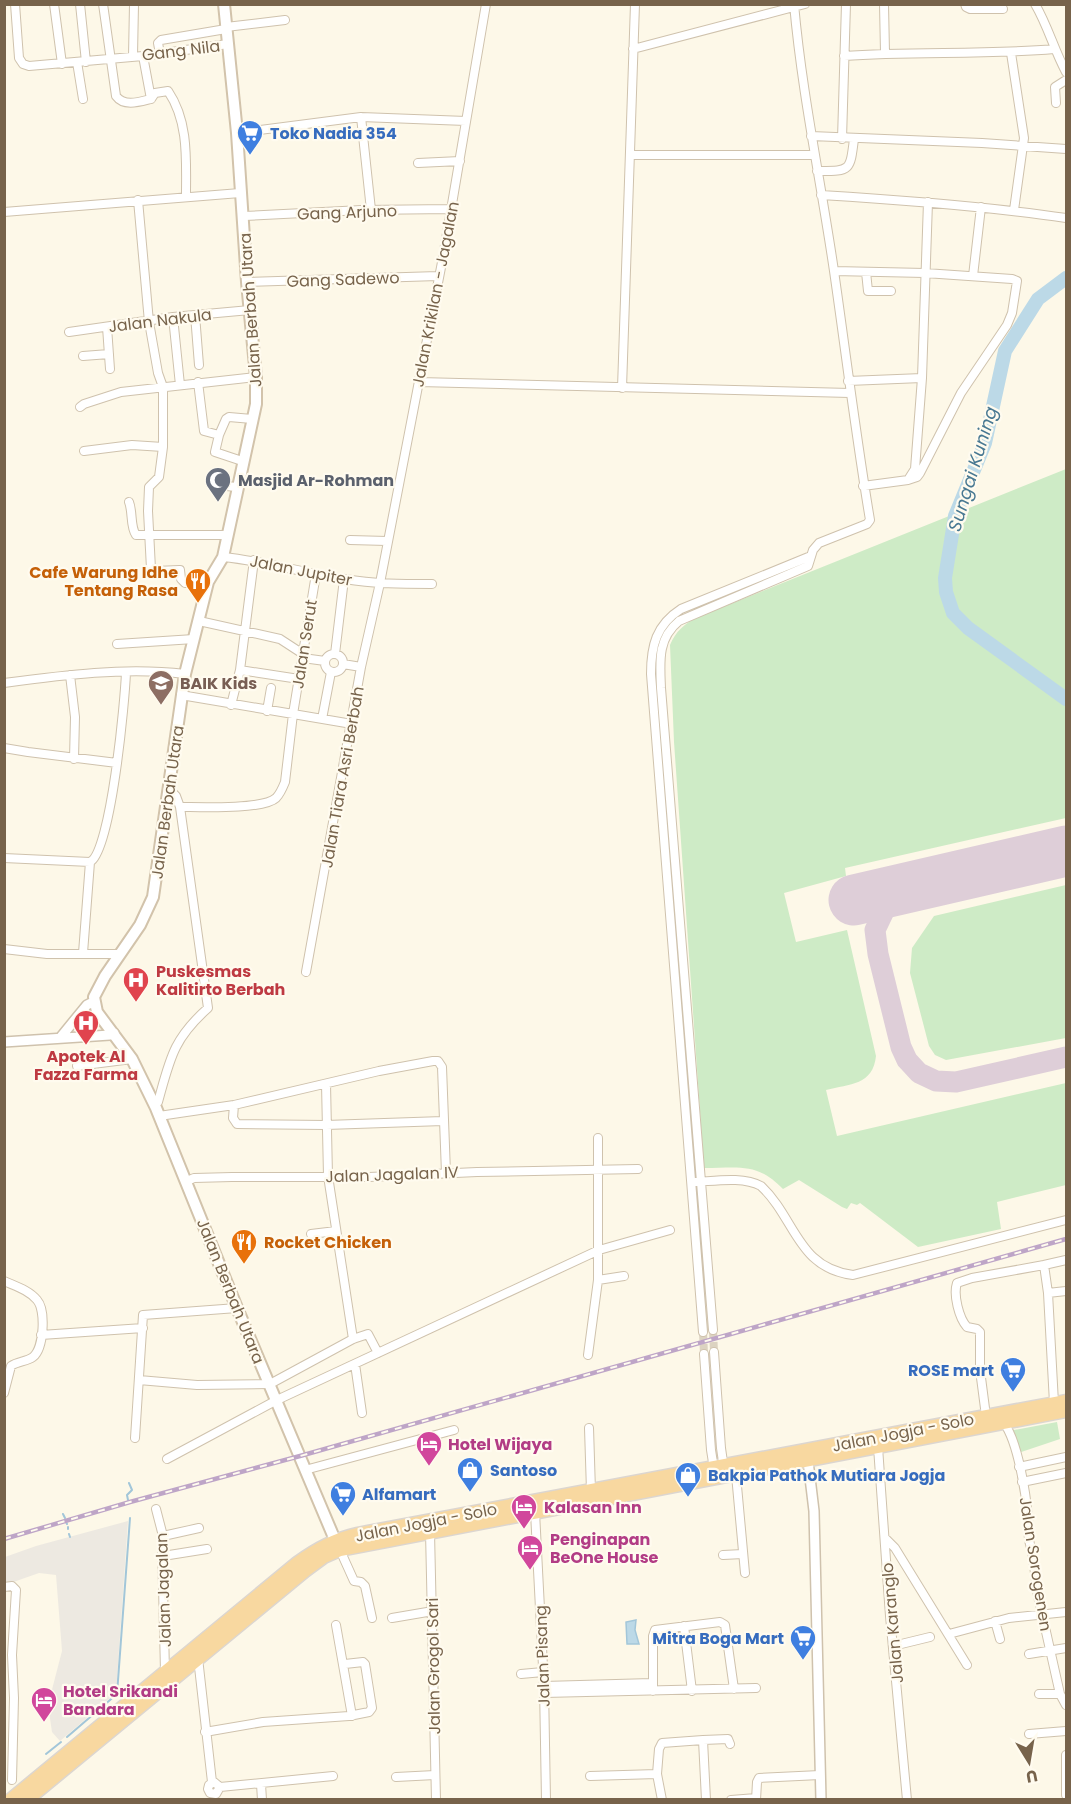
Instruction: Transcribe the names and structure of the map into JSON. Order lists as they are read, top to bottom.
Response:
{
  "streets": {
    "highway": ["Jalan Jogja - Solo"],
    "main road": ["Jalan Berbah Utara"],
    "street": [
      "Gang Nila",
      "Gang Arjuno",
      "Gang Sadewo",
      "Jalan Krikilan - Jagalan",
      "Jalan Nakula",
      "Jalan Jupiter",
      "Jalan Serut",
      "Jalan Tiara Asri Berbah",
      "Jalan Jagalan IV",
      "Jalan Sorogenen",
      "Jalan Jagalan",
      "Jalan Karanglo",
      "Jalan Pisang",
      "Jalan Grogol Sari"
    ]
  },
  "crossings": [
    ["Gang Nila", "Jalan Berbah Utara"],
    ["Gang Arjuno", "Jalan Krikilan - Jagalan"],
    ["Gang Arjuno", "Jalan Berbah Utara"],
    ["Gang Sadewo", "Jalan Krikilan - Jagalan"],
    ["Gang Sadewo", "Jalan Berbah Utara"],
    ["Jalan Krikilan - Jagalan", "Jalan Jupiter"],
    ["Jalan Krikilan - Jagalan", "Jalan Tiara Asri Berbah"],
    ["Jalan Berbah Utara", "Jalan Nakula"],
    ["Jalan Berbah Utara", "Jalan Jupiter"],
    ["Jalan Berbah Utara", "Jalan Jagalan IV"],
    ["Jalan Berbah Utara", "Jalan Jogja - Solo"],
    ["Jalan Jupiter", "Jalan Serut"],
    ["Jalan Jupiter", "Jalan Tiara Asri Berbah"],
    ["Jalan Jogja - Solo", "Jalan Sorogenen"],
    ["Jalan Jogja - Solo", "Jalan Jagalan"],
    ["Jalan Jogja - Solo", "Jalan Karanglo"],
    ["Jalan Jogja - Solo", "Jalan Pisang"],
    ["Jalan Jogja - Solo", "Jalan Grogol Sari"]
  ],
  "water": ["Sungai Kuning"],
  "places": {
    "supermarket": [
      "Toko Nadia 354",
      "ROSE mart",
      "Alfamart",
      "Mitra Boga Mart"
    ],
    "mosque": ["Masjid Ar-Rohman"],
    "restaurant": ["Cafe Warung Idhe Tentang Rasa", "Rocket Chicken"],
    "school or university": ["BAIK Kids"],
    "hospital": ["Puskesmas Kalitirto Berbah", "Apotek Al Fazza Farma"],
    "hotel": [
      "Hotel Wijaya",
      "Kalasan Inn",
      "Penginapan BeOne House",
      "Hotel Srikandi Bandara"
    ],
    "shop": ["Santoso", "Bakpia Pathok Mutiara Jogja"]
  },
  "north": "bottom"
}
